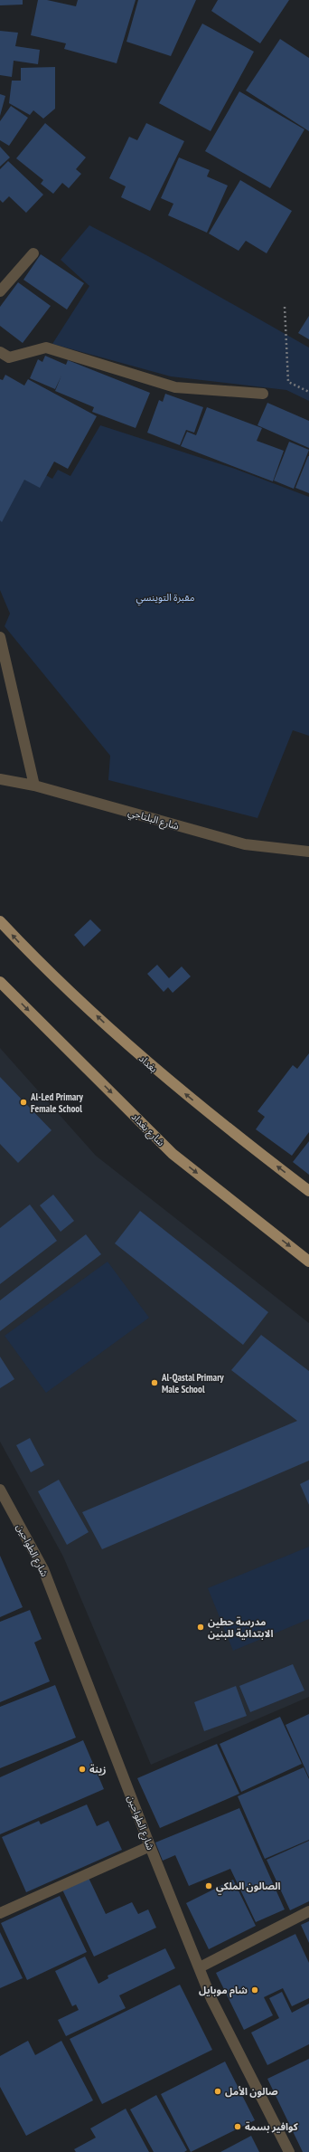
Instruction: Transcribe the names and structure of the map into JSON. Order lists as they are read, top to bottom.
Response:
{
  "streets": {
    "main road": ["بغداد", "شارع بغداد"],
    "street": ["شارع البلتاجي", "شارع الطواحين"]
  },
  "one_way": ["بغداد", "شارع بغداد"],
  "parks": ["مقبرة التوينسي"],
  "places": [
    "Al-Led Primary Female School",
    "Al-Qastal Primary Male School",
    "مدرسة حطين الابتدائية للبنين",
    "زينة",
    "الصالون الملكي",
    "شام موبايل",
    "صالون الأمل",
    "كوافير بسمة"
  ]
}
